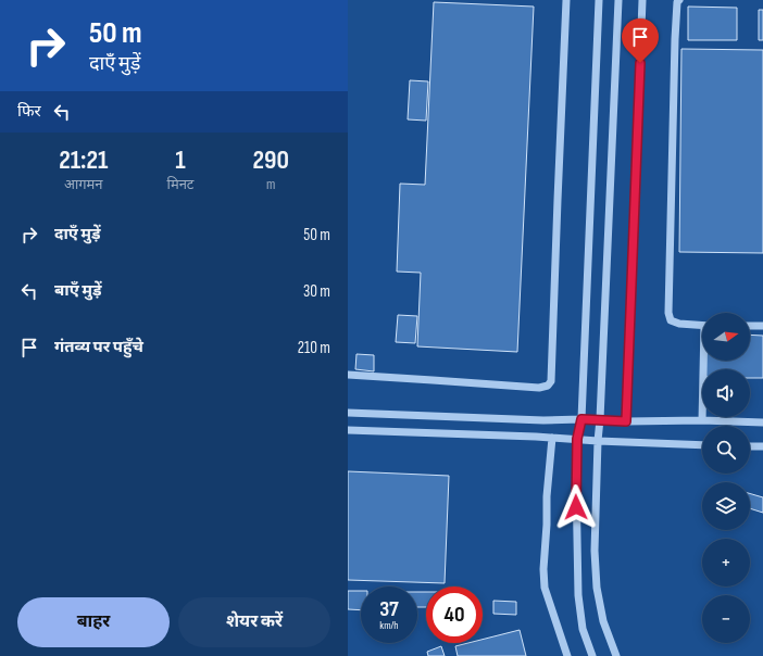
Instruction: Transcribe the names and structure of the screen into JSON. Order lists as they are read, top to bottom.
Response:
{
  "north": "right",
  "page": {
    "turn": ["50 m", "दाएँ मुड़ें"],
    "then": "फिर",
    "eta": [
      "21:21",
      "आगमन",
      "1",
      "मिनट",
      "290",
      "m"
    ],
    "list": [
      {
        "name": "दाएँ मुड़ें",
        "value": "50 m"
      },
      {
        "name": "बाएँ मुड़ें",
        "value": "30 m"
      },
      {
        "name": "गंतव्य पर पहुँचे",
        "value": "210 m"
      }
    ],
    "map_buttons": ["+", "−"],
    "speed": "37 km/h",
    "limit": "40",
    "buttons": ["बाहर", "शेयर करें"]
  }
}
